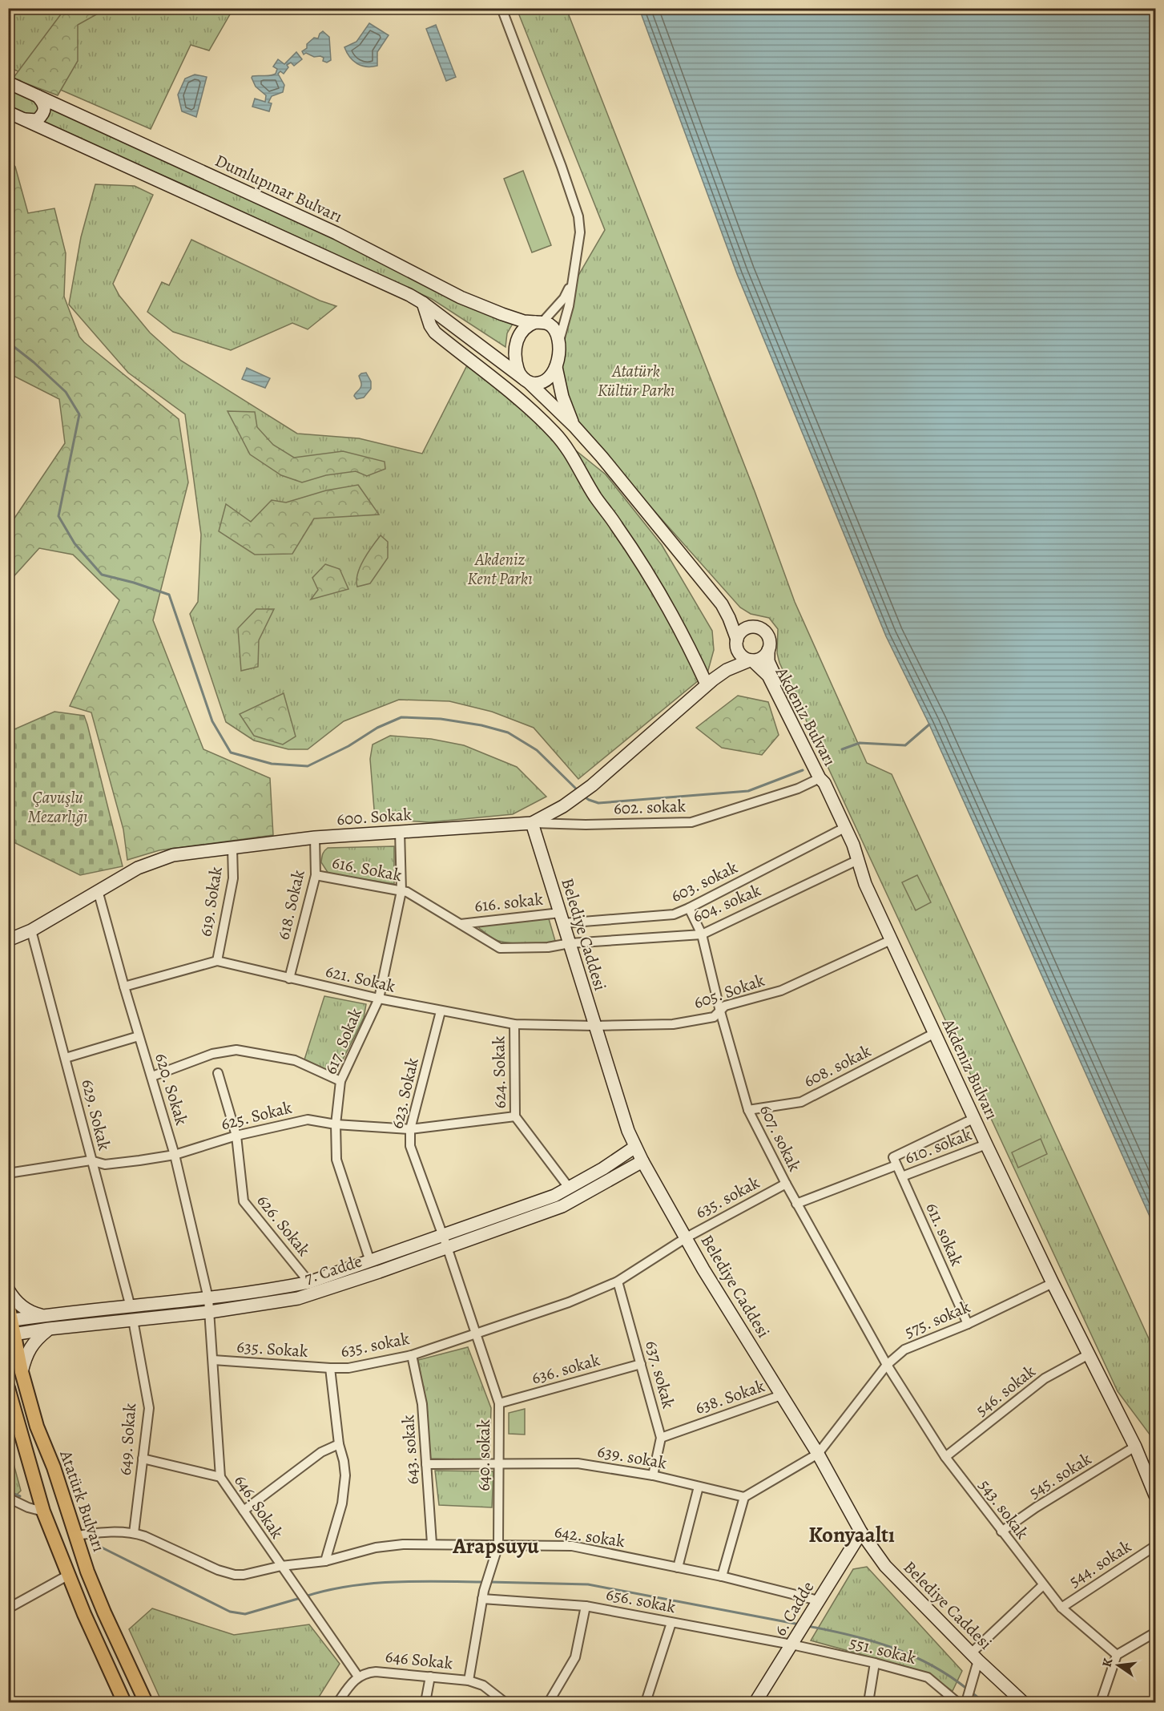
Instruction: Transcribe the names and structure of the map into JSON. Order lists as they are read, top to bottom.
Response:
{
  "streets": {
    "main road": [
      "Dumlupınar Bulvarı",
      "Akdeniz Bulvarı",
      "600. Sokak",
      "Belediye Caddesi",
      "7. Cadde",
      "Atatürk Bulvarı",
      "6. Cadde"
    ],
    "street": [
      "602. sokak",
      "616. Sokak",
      "603. sokak",
      "619. Sokak",
      "616. sokak",
      "604. sokak",
      "618. Sokak",
      "621. Sokak",
      "605. Sokak",
      "617. Sokak",
      "608. sokak",
      "624. Sokak",
      "620. Sokak",
      "623. Sokak",
      "629. Sokak",
      "625. Sokak",
      "607. sokak",
      "610. sokak",
      "635. sokak",
      "626. Sokak",
      "611. sokak",
      "575. sokak",
      "635. Sokak",
      "636. sokak",
      "637. sokak",
      "546. sokak",
      "638. Sokak",
      "649. Sokak",
      "643. sokak",
      "640. sokak",
      "639. sokak",
      "545. sokak",
      "646. Sokak",
      "543. sokak",
      "642. sokak",
      "544. sokak",
      "656. sokak",
      "551. sokak",
      "646 Sokak"
    ]
  },
  "crossings": [
    ["Akdeniz Bulvarı", "602. sokak"],
    ["Akdeniz Bulvarı", "603. sokak"],
    ["Akdeniz Bulvarı", "604. sokak"],
    ["Akdeniz Bulvarı", "605. Sokak"],
    ["Akdeniz Bulvarı", "608. sokak"],
    ["Akdeniz Bulvarı", "610. sokak"],
    ["Akdeniz Bulvarı", "575. sokak"],
    ["Akdeniz Bulvarı", "546. sokak"],
    ["Akdeniz Bulvarı", "545. sokak"],
    ["602. sokak", "600. Sokak"],
    ["602. sokak", "Belediye Caddesi"],
    ["600. Sokak", "619. Sokak"],
    ["600. Sokak", "618. Sokak"],
    ["600. Sokak", "Belediye Caddesi"],
    ["600. Sokak", "617. Sokak"],
    ["600. Sokak", "620. Sokak"],
    ["600. Sokak", "629. Sokak"],
    ["616. Sokak", "616. sokak"],
    ["616. Sokak", "604. sokak"],
    ["616. Sokak", "618. Sokak"],
    ["616. Sokak", "Belediye Caddesi"],
    ["616. Sokak", "617. Sokak"],
    ["603. sokak", "616. sokak"],
    ["603. sokak", "Belediye Caddesi"],
    ["603. sokak", "607. sokak"],
    ["619. Sokak", "621. Sokak"],
    ["616. sokak", "Belediye Caddesi"],
    ["604. sokak", "Belediye Caddesi"],
    ["604. sokak", "607. sokak"],
    ["618. Sokak", "621. Sokak"],
    ["Belediye Caddesi", "621. Sokak"],
    ["Belediye Caddesi", "605. Sokak"],
    ["Belediye Caddesi", "635. sokak"],
    ["Belediye Caddesi", "7. Cadde"],
    ["Belediye Caddesi", "575. sokak"],
    ["Belediye Caddesi", "638. Sokak"],
    ["Belediye Caddesi", "6. Cadde"],
    ["621. Sokak", "605. Sokak"],
    ["621. Sokak", "617. Sokak"],
    ["621. Sokak", "624. Sokak"],
    ["621. Sokak", "620. Sokak"],
    ["621. Sokak", "623. Sokak"],
    ["605. Sokak", "607. sokak"],
    ["617. Sokak", "625. Sokak"],
    ["617. Sokak", "7. Cadde"],
    ["608. sokak", "607. sokak"],
    ["624. Sokak", "625. Sokak"],
    ["624. Sokak", "7. Cadde"],
    ["620. Sokak", "625. Sokak"],
    ["620. Sokak", "7. Cadde"],
    ["620. Sokak", "646. Sokak"],
    ["623. Sokak", "625. Sokak"],
    ["623. Sokak", "7. Cadde"],
    ["623. Sokak", "640. sokak"],
    ["629. Sokak", "625. Sokak"],
    ["629. Sokak", "7. Cadde"],
    ["629. Sokak", "649. Sokak"],
    ["625. Sokak", "626. Sokak"],
    ["607. sokak", "635. sokak"],
    ["607. sokak", "575. sokak"],
    ["607. sokak", "543. sokak"],
    ["610. sokak", "611. sokak"],
    ["635. sokak", "635. Sokak"],
    ["635. sokak", "637. sokak"],
    ["635. sokak", "643. sokak"],
    ["635. sokak", "640. sokak"],
    ["635. sokak", "642. sokak"],
    ["626. Sokak", "7. Cadde"],
    ["611. sokak", "575. sokak"],
    ["7. Cadde", "649. Sokak"],
    ["7. Cadde", "640. sokak"],
    ["7. Cadde", "Atatürk Bulvarı"],
    ["7. Cadde", "646. Sokak"],
    ["575. sokak", "543. sokak"],
    ["635. Sokak", "646. Sokak"],
    ["636. sokak", "637. sokak"],
    ["636. sokak", "640. sokak"],
    ["637. sokak", "638. Sokak"],
    ["637. sokak", "639. sokak"],
    ["546. sokak", "543. sokak"],
    ["643. sokak", "639. sokak"],
    ["643. sokak", "642. sokak"],
    ["640. sokak", "639. sokak"],
    ["640. sokak", "642. sokak"],
    ["640. sokak", "656. sokak"],
    ["640. sokak", "646 Sokak"],
    ["545. sokak", "543. sokak"],
    ["646. Sokak", "646 Sokak"],
    ["543. sokak", "544. sokak"],
    ["642. sokak", "6. Cadde"],
    ["656. sokak", "6. Cadde"],
    ["656. sokak", "551. sokak"],
    ["6. Cadde", "551. sokak"]
  ],
  "districts": ["Konyaaltı", "Arapsuyu"],
  "parks": ["Atatürk Kültür Parkı", "Akdeniz Kent Parkı", "Çavuşlu Mezarlığı"],
  "north": "left"
}
